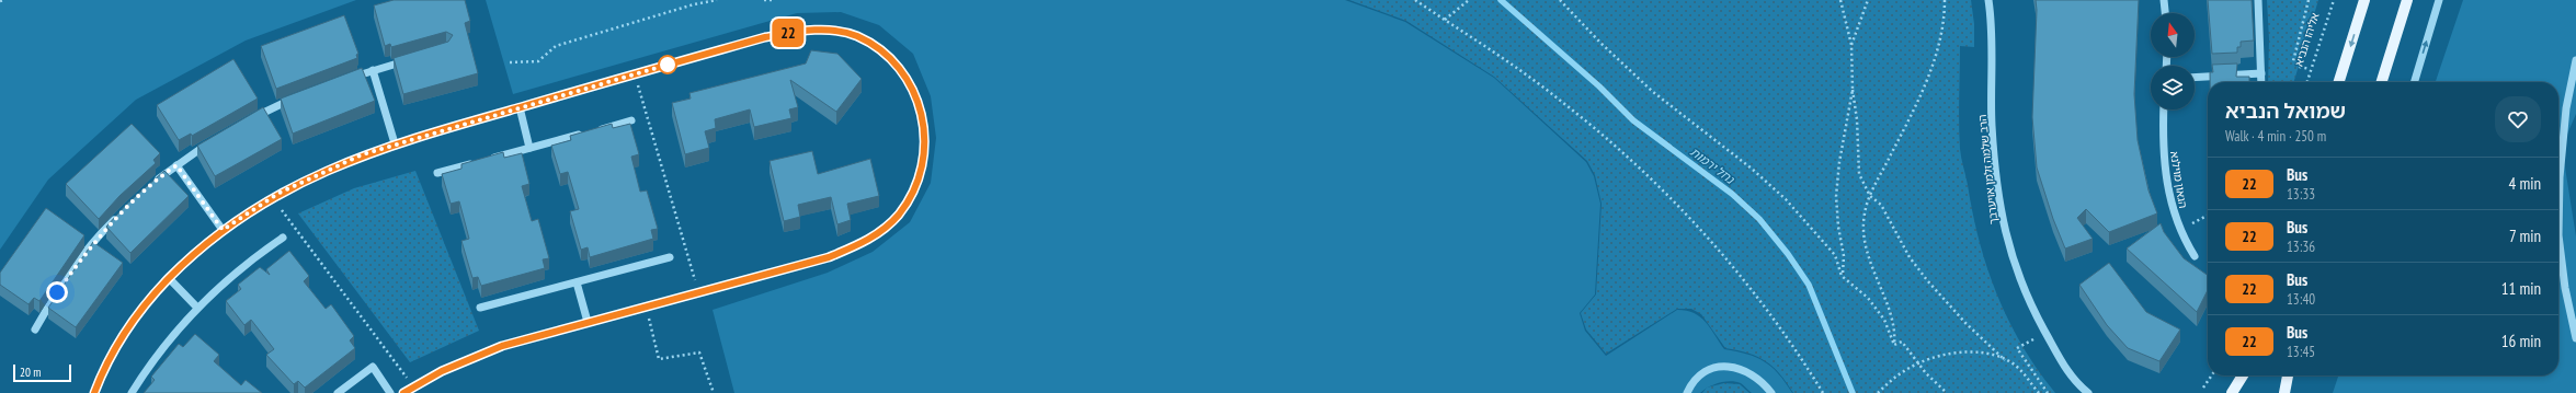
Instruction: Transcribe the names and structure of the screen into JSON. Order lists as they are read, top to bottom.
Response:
{
  "streets": {
    "street": ["הרב שלמה זלמן אויערבך", "הגאון מוילנא"],
    "path": ["אליהו הנביא"]
  },
  "water": ["נחל ירמות"],
  "lines": ["bus line 22"],
  "scale_bar": "20 m",
  "north": "top",
  "page": {
    "on_map": "22",
    "heading": ["שמואל הנביא", "Walk · 4 min · 250 m"],
    "list": [
      {
        "mark": "22",
        "name": "Bus",
        "note": "13:33",
        "value": "4 min"
      },
      {
        "mark": "22",
        "name": "Bus",
        "note": "13:36",
        "value": "7 min"
      },
      {
        "mark": "22",
        "name": "Bus",
        "note": "13:40",
        "value": "11 min"
      },
      {
        "mark": "22",
        "name": "Bus",
        "note": "13:45",
        "value": "16 min"
      }
    ],
    "scale": "20 m"
  }
}
